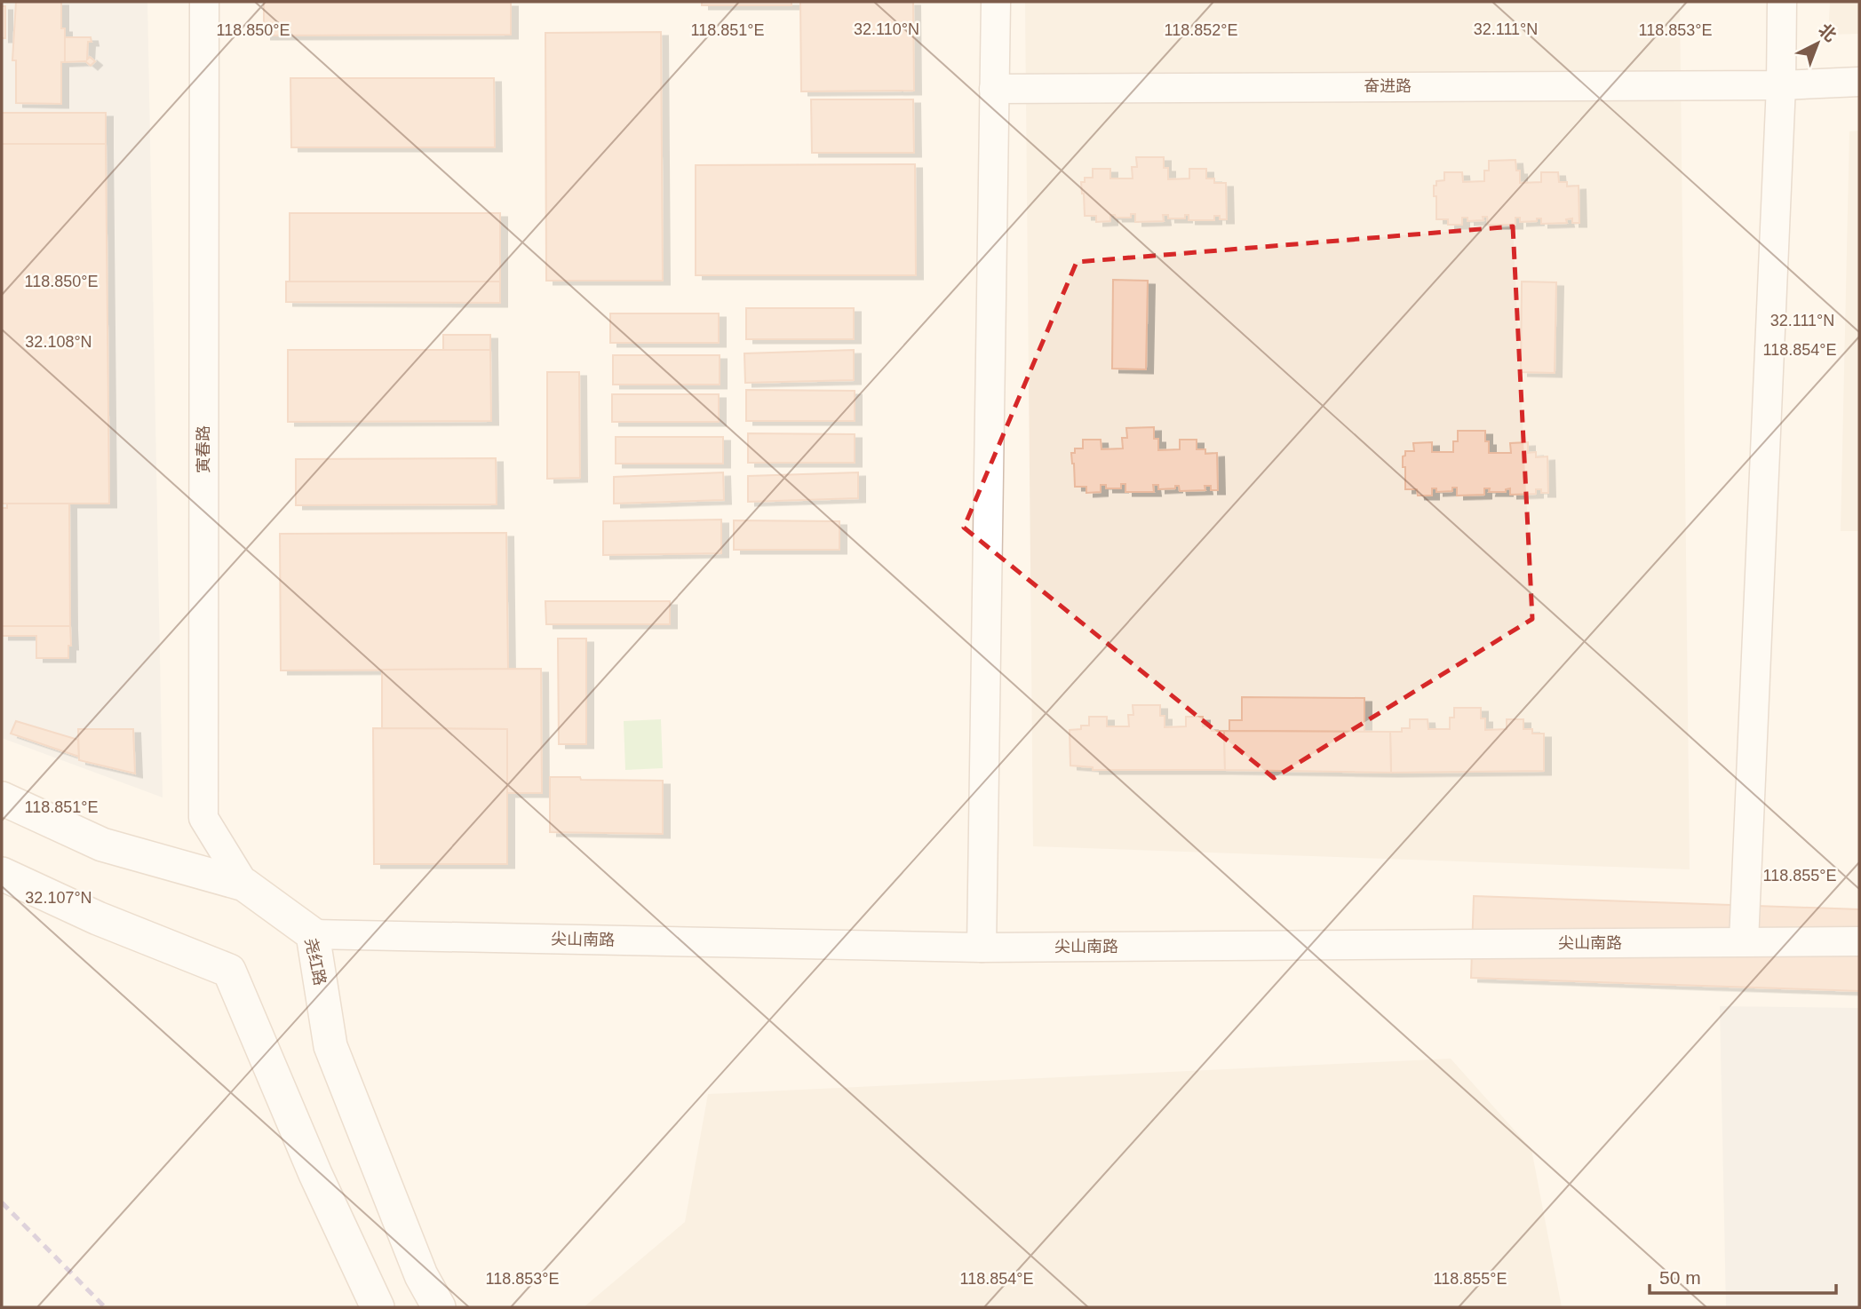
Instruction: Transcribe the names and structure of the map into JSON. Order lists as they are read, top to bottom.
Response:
{
  "streets": {
    "main road": ["尧红路"],
    "street": ["奋进路", "寅春路", "尖山南路"]
  },
  "crossings": [
    ["寅春路", "尧红路"],
    ["尖山南路", "尧红路"]
  ],
  "scale_bar": "50 m",
  "north": "top right",
  "coordinates": [
    "32.110°N",
    "32.111°N",
    "118.850°E",
    "118.852°E",
    "118.853°E",
    "118.851°E",
    "32.108°N",
    "118.854°E",
    "118.855°E",
    "32.107°N"
  ]
}
